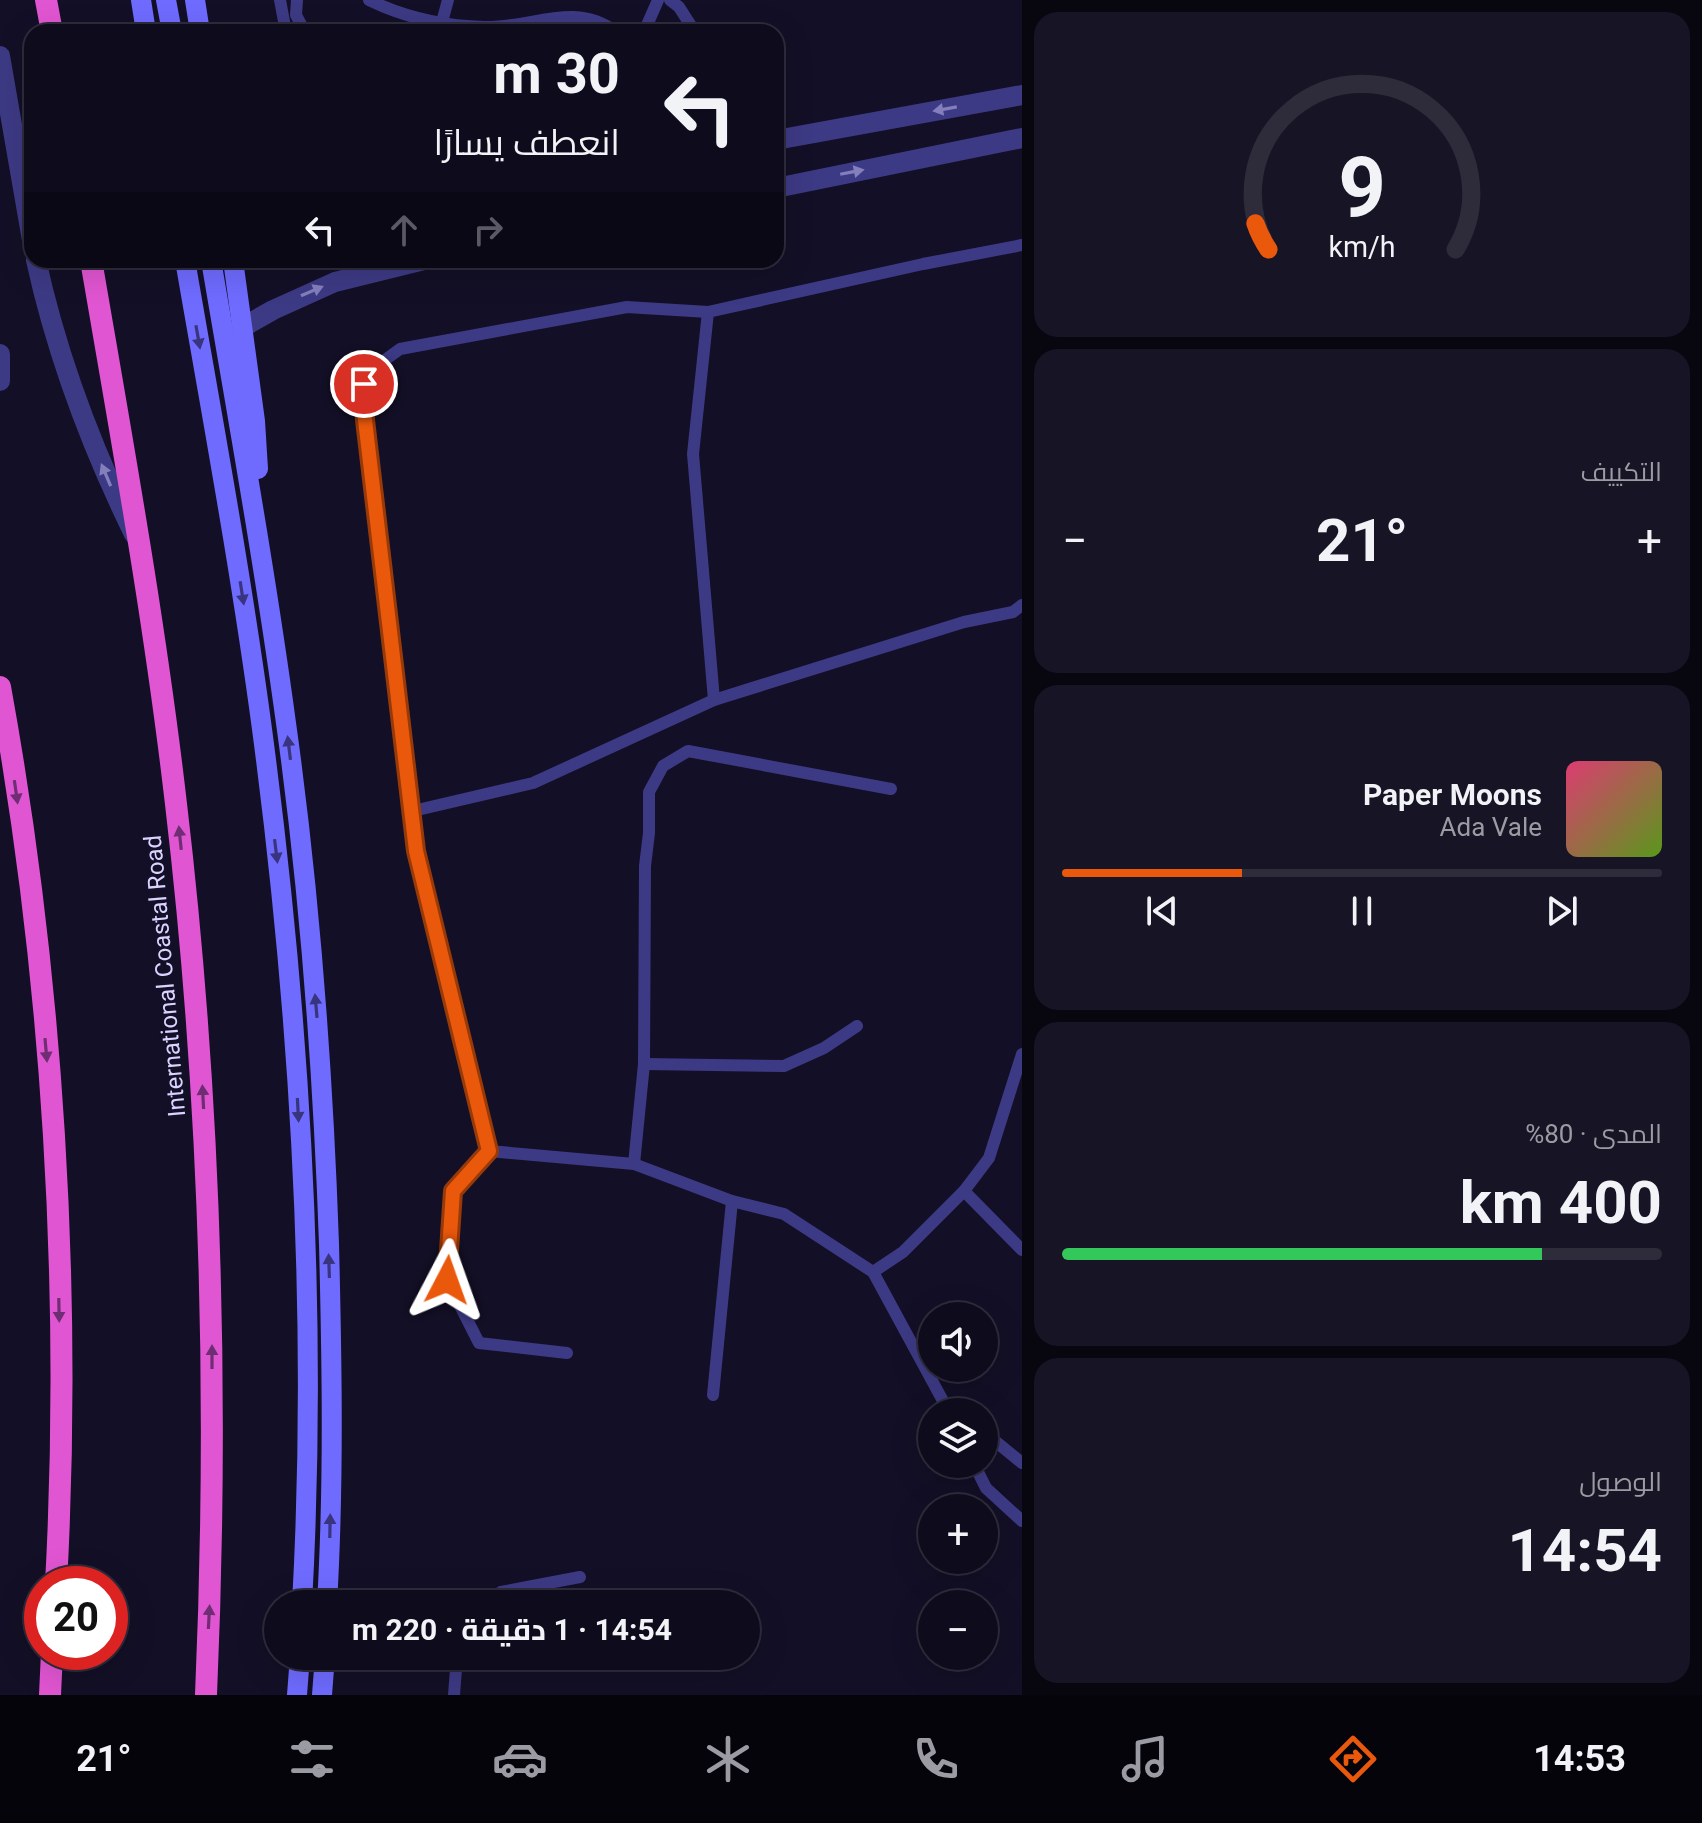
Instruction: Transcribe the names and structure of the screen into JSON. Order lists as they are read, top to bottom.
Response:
{
  "streets": {
    "highway": ["International Coastal Road"]
  },
  "page": {
    "turn": ["30 m", "انعطف يسارًا"],
    "tile": [
      "التكييف",
      ["المدى · 80%", "400 km"],
      ["الوصول", "14:54"]
    ],
    "heat": ["−", "21°", "+"],
    "song": ["Paper Moons", "Ada Vale"],
    "map_buttons": ["+", "−"],
    "limit": "20",
    "trip": "14:54 · 1 دقيقة · 220 m",
    "tabs": ["14:53", "21°"],
    "gauge": ["9", "km/h"]
  }
}
